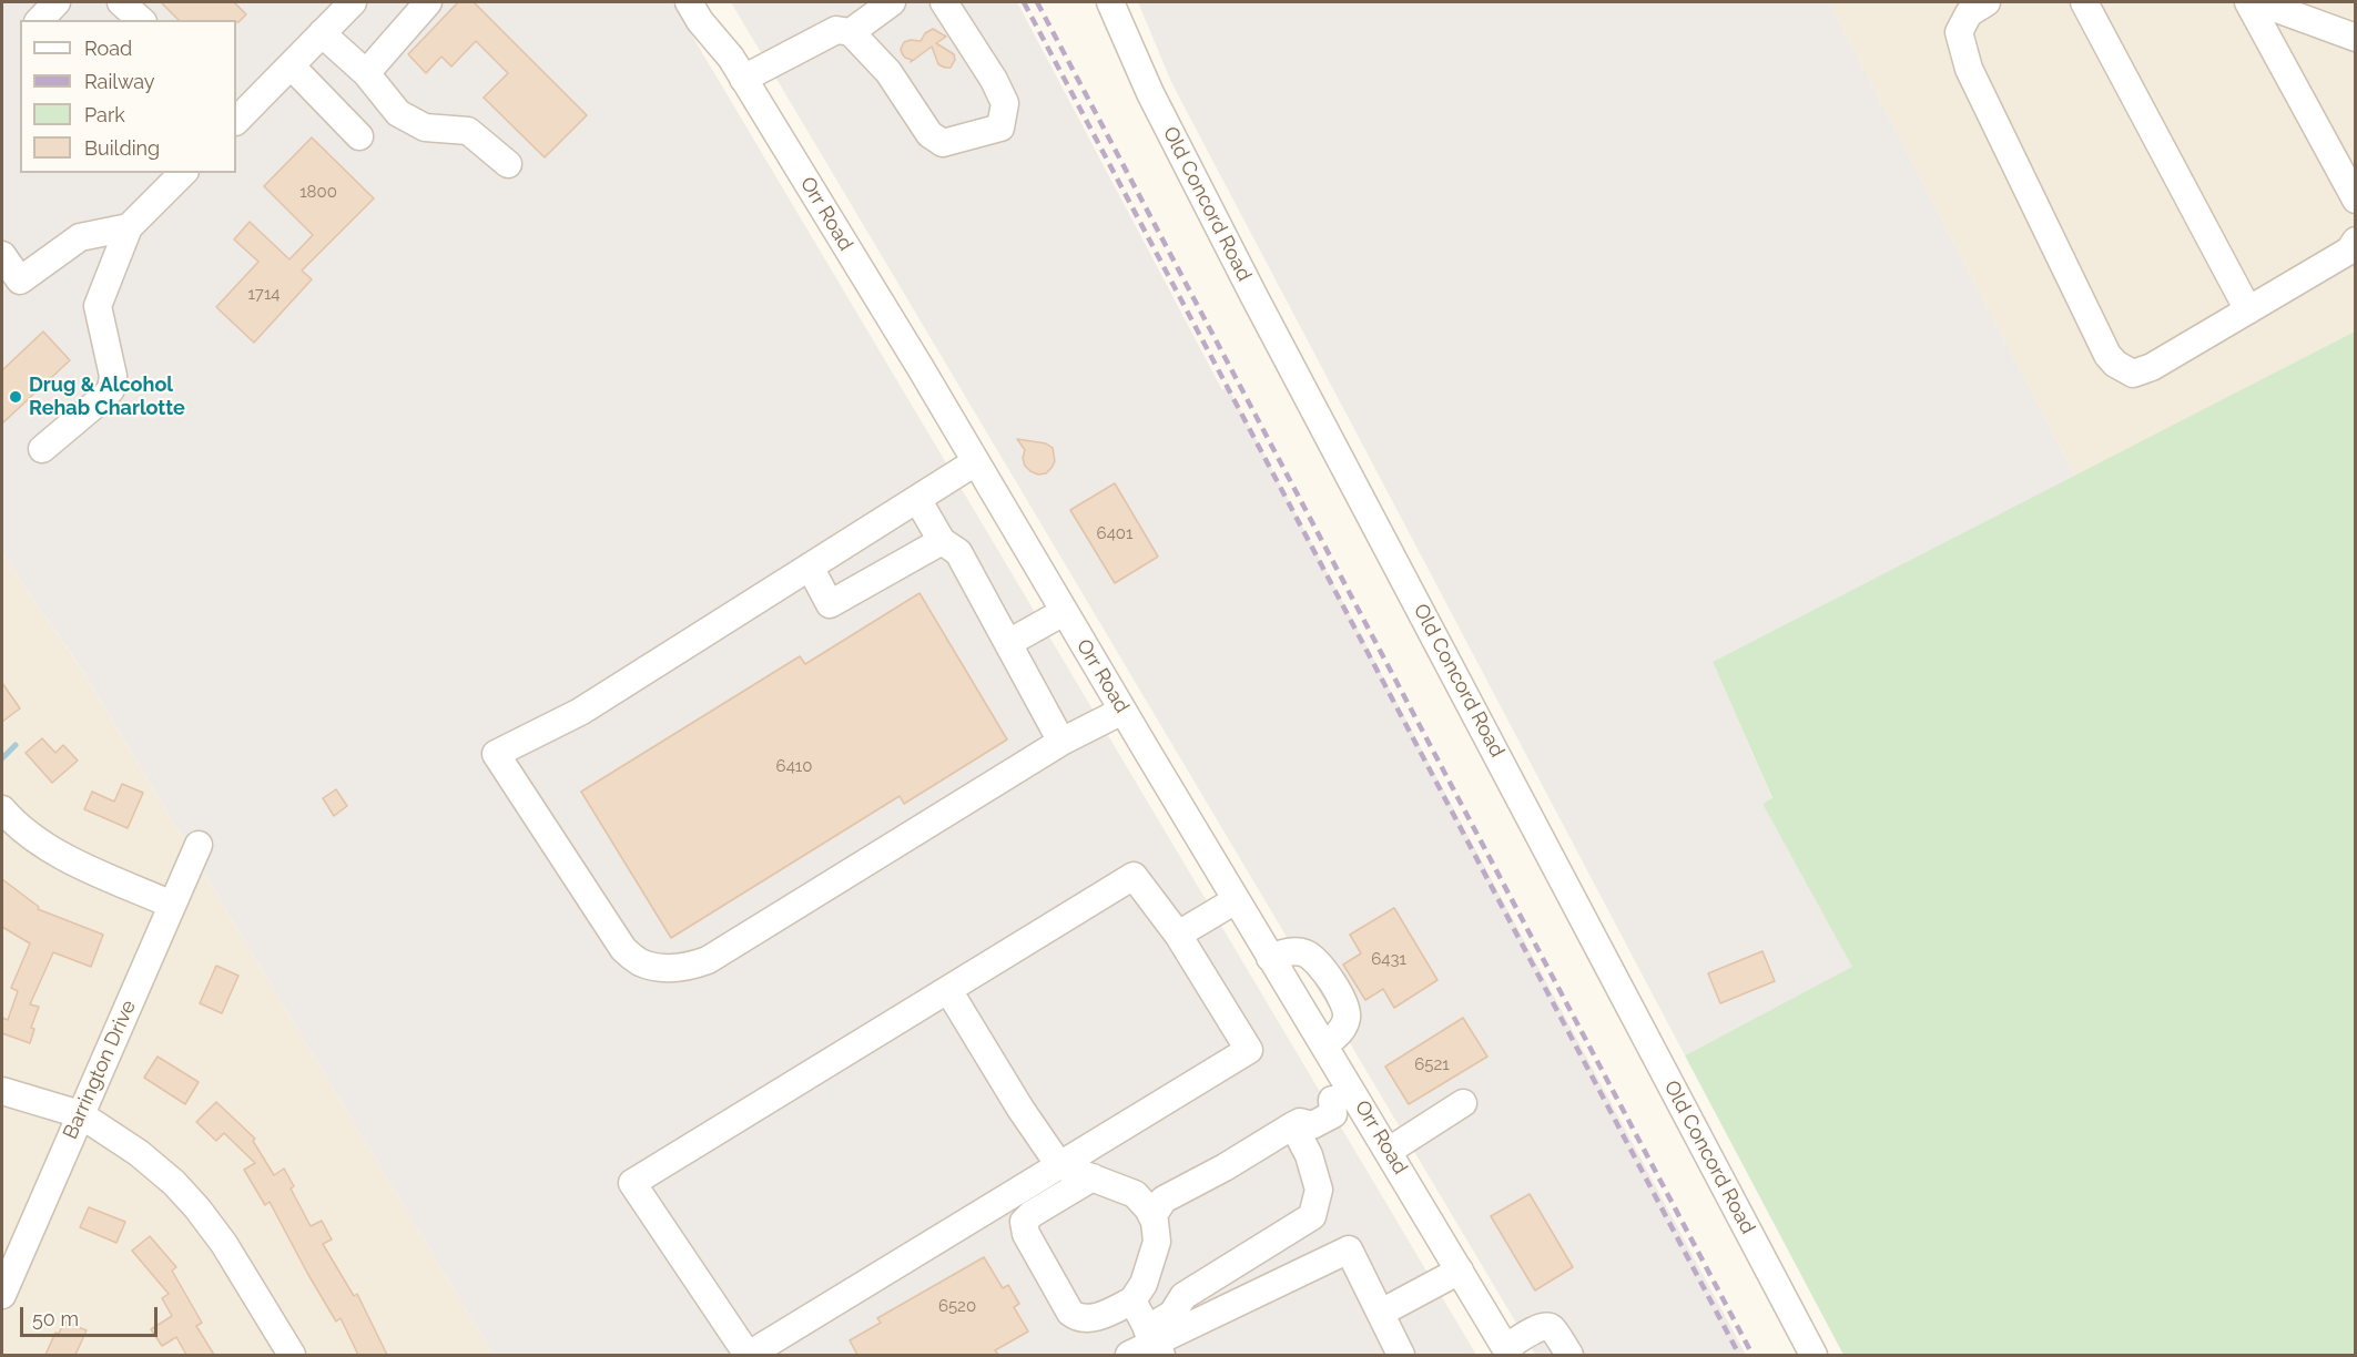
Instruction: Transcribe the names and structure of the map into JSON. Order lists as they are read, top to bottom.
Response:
{
  "streets": {
    "street": ["Old Concord Road", "Orr Road", "Barrington Drive"]
  },
  "places": ["Drug & Alcohol Rehab Charlotte"],
  "house_numbers": [
    "1800",
    "1714",
    "6401",
    "6410",
    "6431",
    "6521",
    "6520"
  ],
  "legend": [
    "Road",
    "Railway",
    "Park",
    "Building"
  ],
  "scale_bar": "50 m"
}
